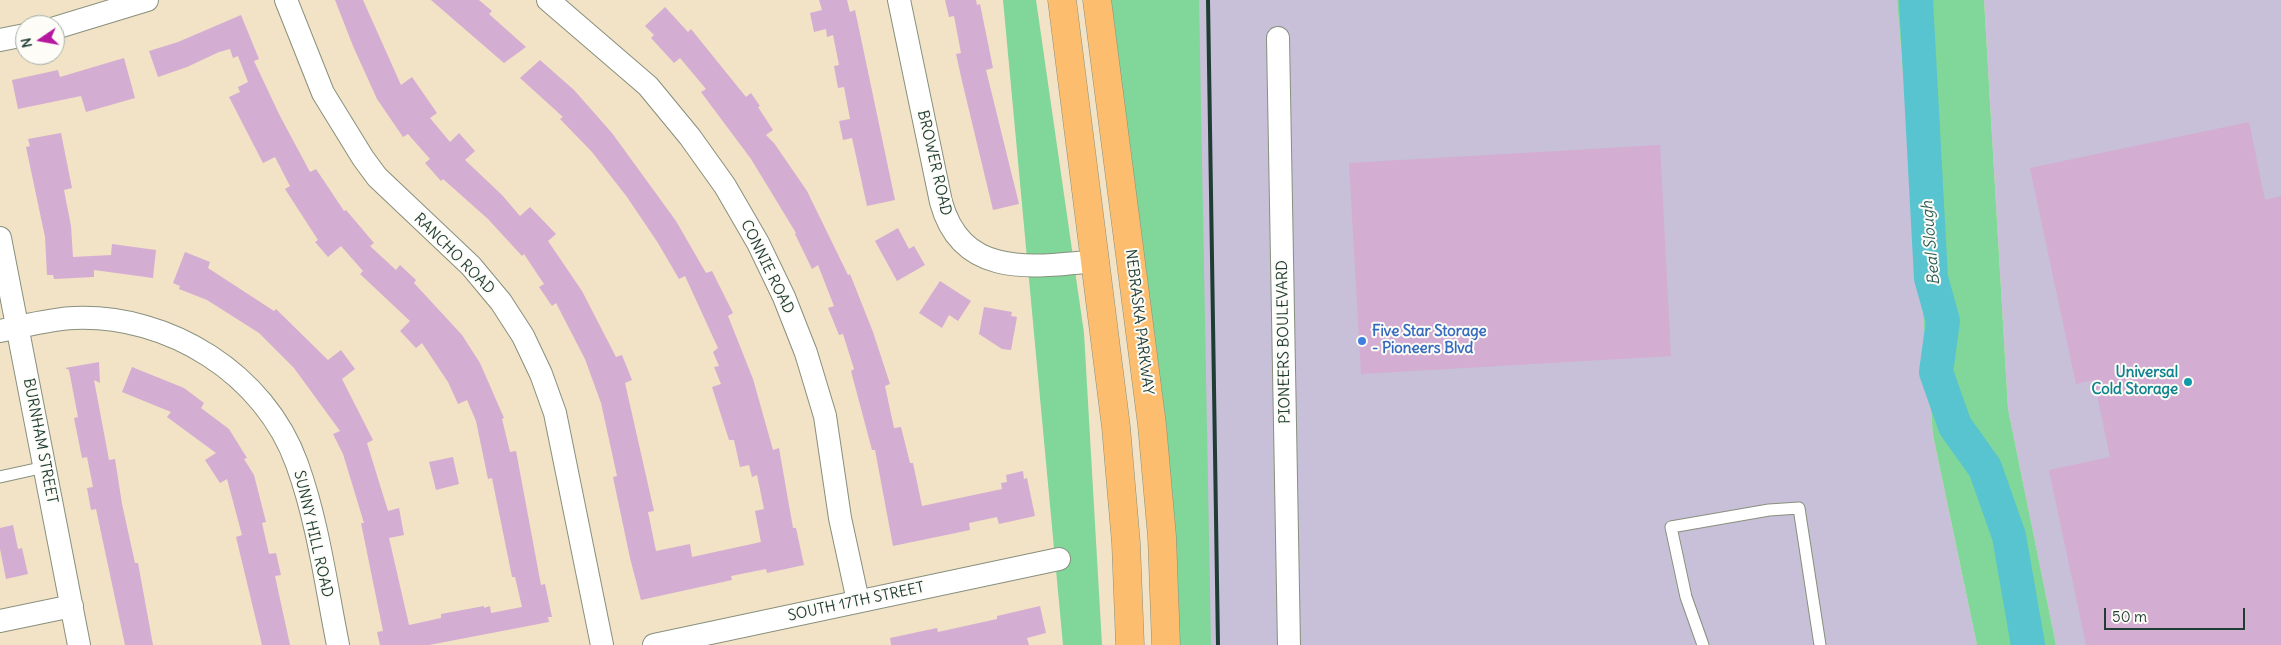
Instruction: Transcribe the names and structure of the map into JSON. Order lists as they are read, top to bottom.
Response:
{
  "streets": {
    "main road": ["NEBRASKA PARKWAY"],
    "street": [
      "BROWER ROAD",
      "RANCHO ROAD",
      "CONNIE ROAD",
      "PIONEERS BOULEVARD",
      "BURNHAM STREET",
      "SUNNY HILL ROAD",
      "SOUTH 17TH STREET"
    ]
  },
  "crossings": [
    ["CONNIE ROAD", "SOUTH 17TH STREET"],
    ["BURNHAM STREET", "SUNNY HILL ROAD"]
  ],
  "water": ["Beal Slough"],
  "places": ["Five Star Storage - Pioneers Blvd", "Universal Cold Storage"],
  "scale_bar": "50 m",
  "north": "left"
}
